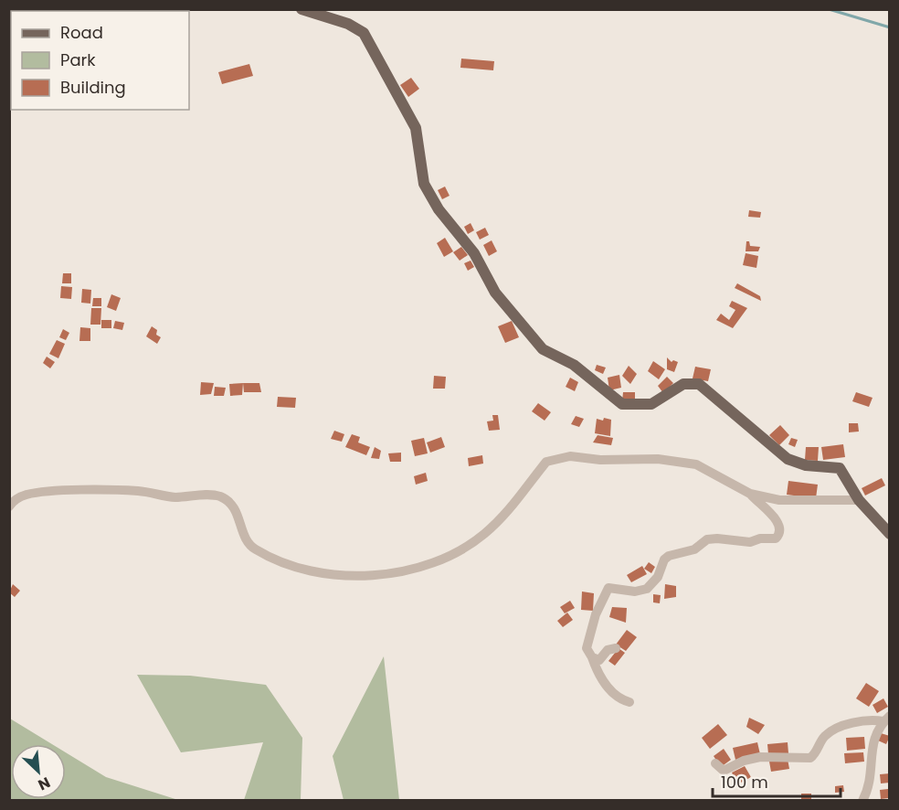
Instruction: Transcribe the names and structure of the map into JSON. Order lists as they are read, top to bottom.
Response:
{
  "legend": ["Road", "Park", "Building"],
  "scale_bar": "100 m",
  "north": "bottom right"
}
